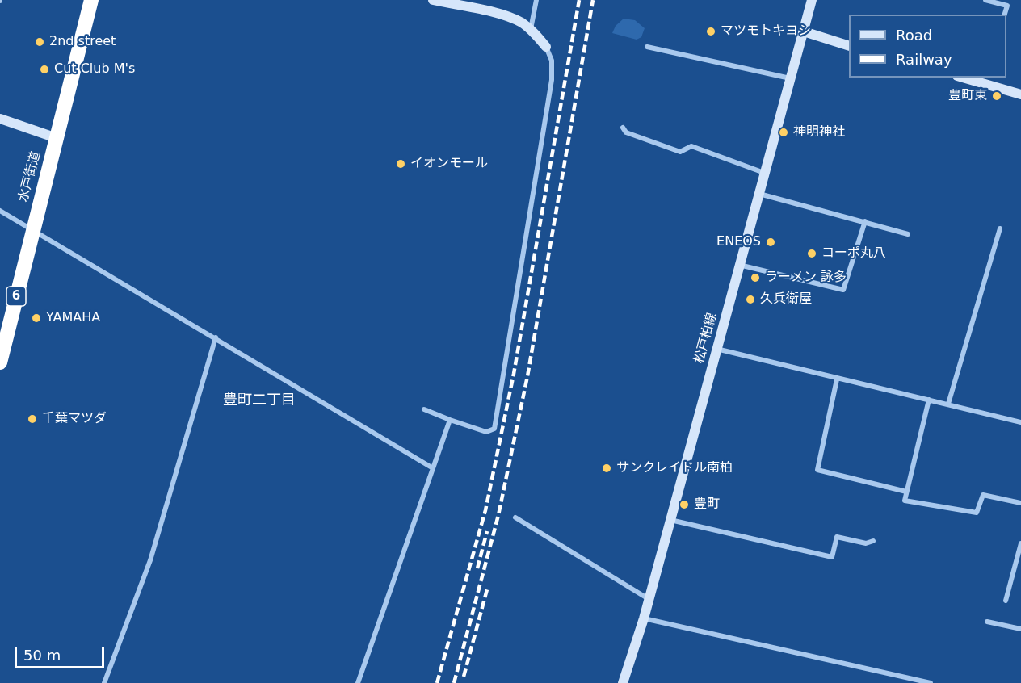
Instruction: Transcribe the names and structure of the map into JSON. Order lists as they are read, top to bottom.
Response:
{
  "streets": {
    "highway": ["水戸街道", "6"],
    "main road": ["松戸柏線"]
  },
  "districts": ["豊町二丁目"],
  "places": [
    "マツモトキヨシ",
    "2nd street",
    "Cut Club M's",
    "豊町東",
    "神明神社",
    "イオンモール",
    "ENEOS",
    "コーポ丸八",
    "ラーメン 詠多",
    "久兵衛屋",
    "YAMAHA",
    "千葉マツダ",
    "サンクレイドル南柏",
    "豊町"
  ],
  "legend": ["Road", "Railway"],
  "scale_bar": "50 m"
}
